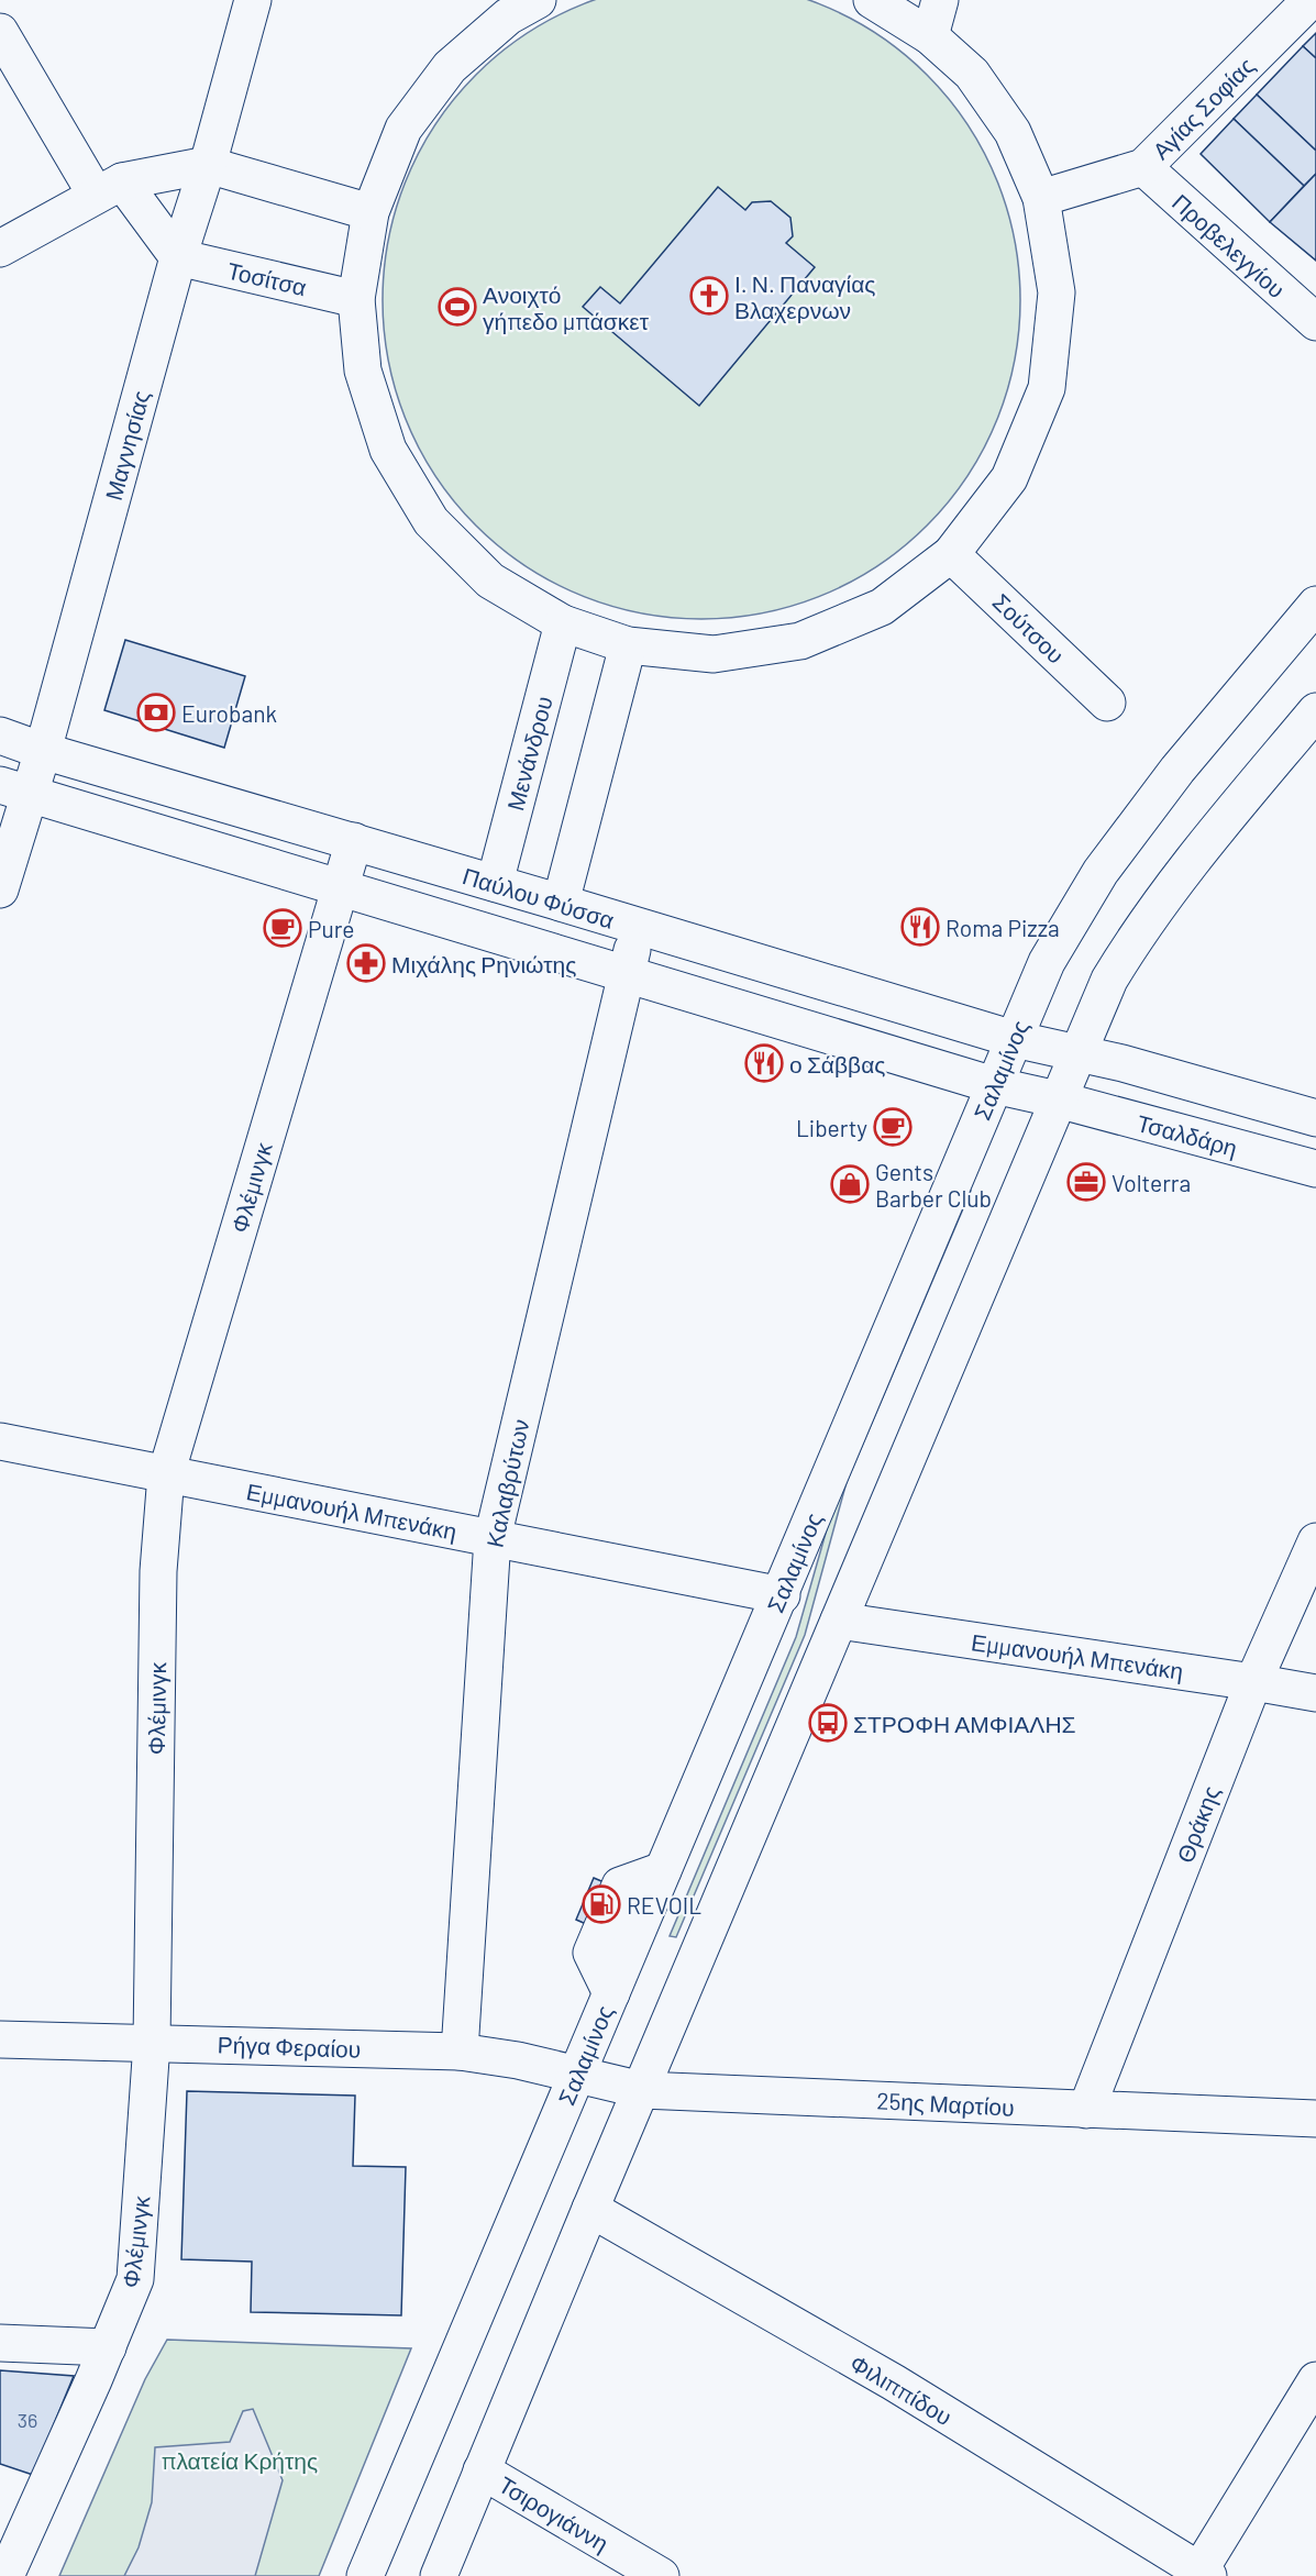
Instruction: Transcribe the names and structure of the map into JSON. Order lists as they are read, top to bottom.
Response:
{
  "streets": {
    "street": [
      "Αγίας Σοφίας",
      "Προβελεγγίου",
      "Τοσίτσα",
      "Μαγνησίας",
      "Σούτσου",
      "Μενάνδρου",
      "Παύλου Φύσσα",
      "Σαλαμίνος",
      "Τσαλδάρη",
      "Φλέμινγκ",
      "Καλαβρύτων",
      "Εμμανουήλ Μπενάκη",
      "Θράκης",
      "Ρήγα Φεραίου",
      "25ης Μαρτίου",
      "Φιλιππίδου",
      "Τσιρογιάννη"
    ]
  },
  "crossings": [
    ["Αγίας Σοφίας", "Προβελεγγίου"],
    ["Τοσίτσα", "Μαγνησίας"],
    ["Μαγνησίας", "Παύλου Φύσσα"],
    ["Μενάνδρου", "Παύλου Φύσσα"],
    ["Παύλου Φύσσα", "Σαλαμίνος"],
    ["Παύλου Φύσσα", "Τσαλδάρη"],
    ["Παύλου Φύσσα", "Φλέμινγκ"],
    ["Παύλου Φύσσα", "Καλαβρύτων"],
    ["Σαλαμίνος", "Εμμανουήλ Μπενάκη"],
    ["Σαλαμίνος", "Ρήγα Φεραίου"],
    ["Σαλαμίνος", "25ης Μαρτίου"],
    ["Φλέμινγκ", "Εμμανουήλ Μπενάκη"],
    ["Φλέμινγκ", "Ρήγα Φεραίου"],
    ["Καλαβρύτων", "Εμμανουήλ Μπενάκη"],
    ["Καλαβρύτων", "Ρήγα Φεραίου"],
    ["Εμμανουήλ Μπενάκη", "Θράκης"],
    ["Θράκης", "25ης Μαρτίου"],
    ["Ρήγα Φεραίου", "25ης Μαρτίου"]
  ],
  "parks": ["πλατεία Κρήτης"],
  "places": {
    "church": ["Ι. Ν. Παναγίας Βλαχερνων"],
    "sports": ["Ανοιχτό γήπεδο μπάσκετ"],
    "bank": ["Eurobank"],
    "restaurant": ["Roma Pizza", "ο Σάββας"],
    "cafe": ["Pure", "Liberty"],
    "pharmacy": ["Μιχάλης Ρηνιώτης"],
    "office": ["Volterra"],
    "shop": ["Gents Barber Club"],
    "bus stop": ["ΣΤΡΟΦΗ ΑΜΦΙΑΛΗΣ"],
    "fuel station": ["REVOIL"]
  },
  "house_numbers": ["36"]
}
